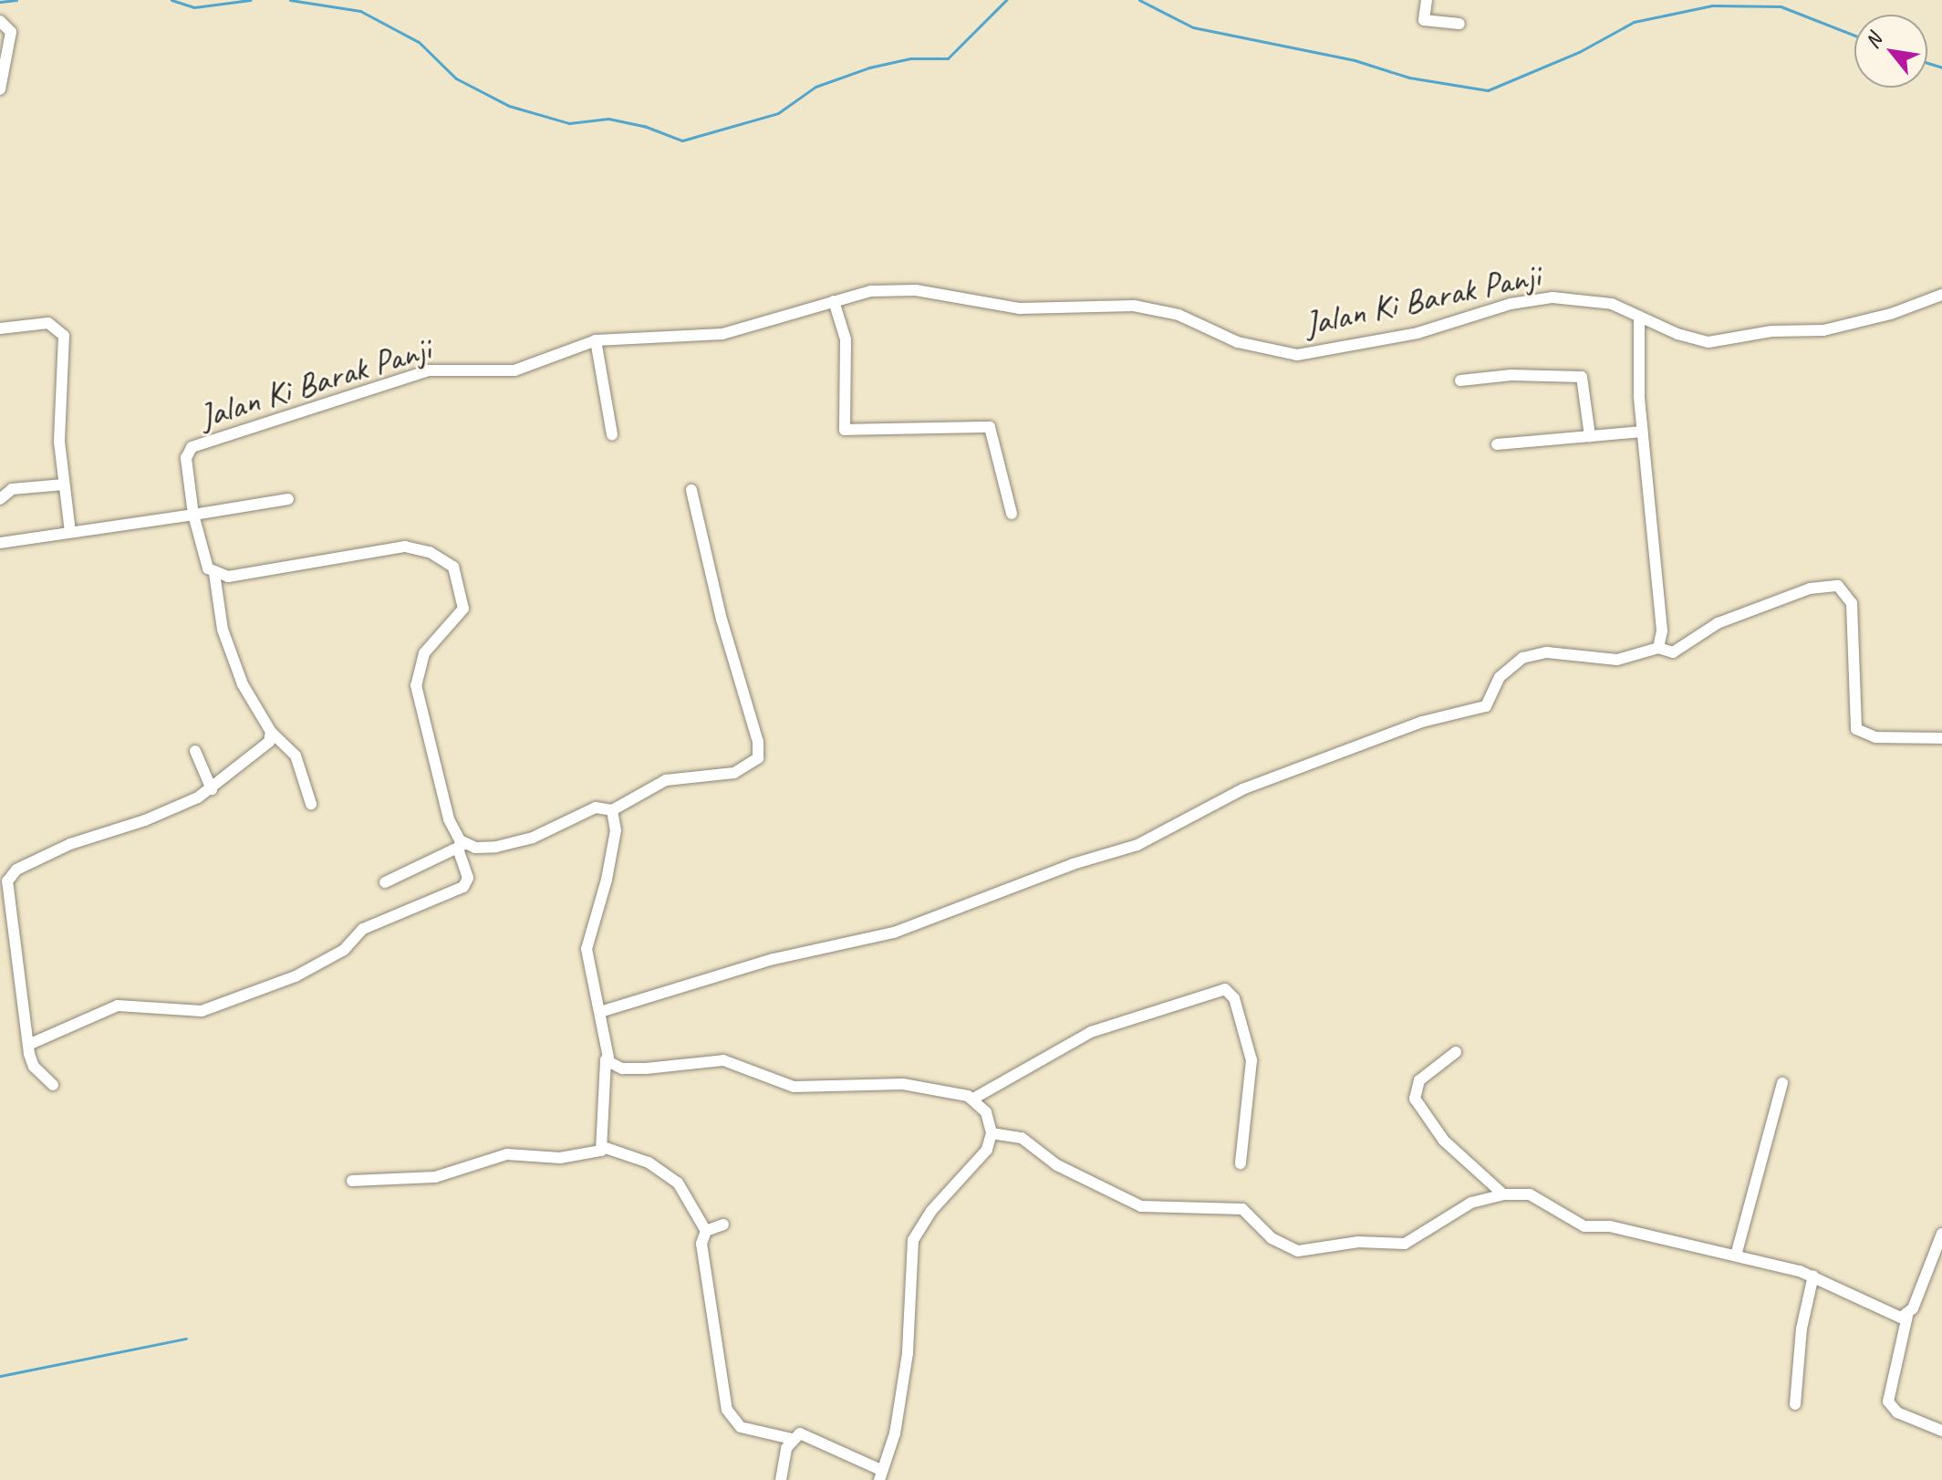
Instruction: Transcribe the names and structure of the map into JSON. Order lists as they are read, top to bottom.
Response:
{
  "streets": {
    "street": ["Jalan Ki Barak Panji"]
  },
  "north": "top left"
}
